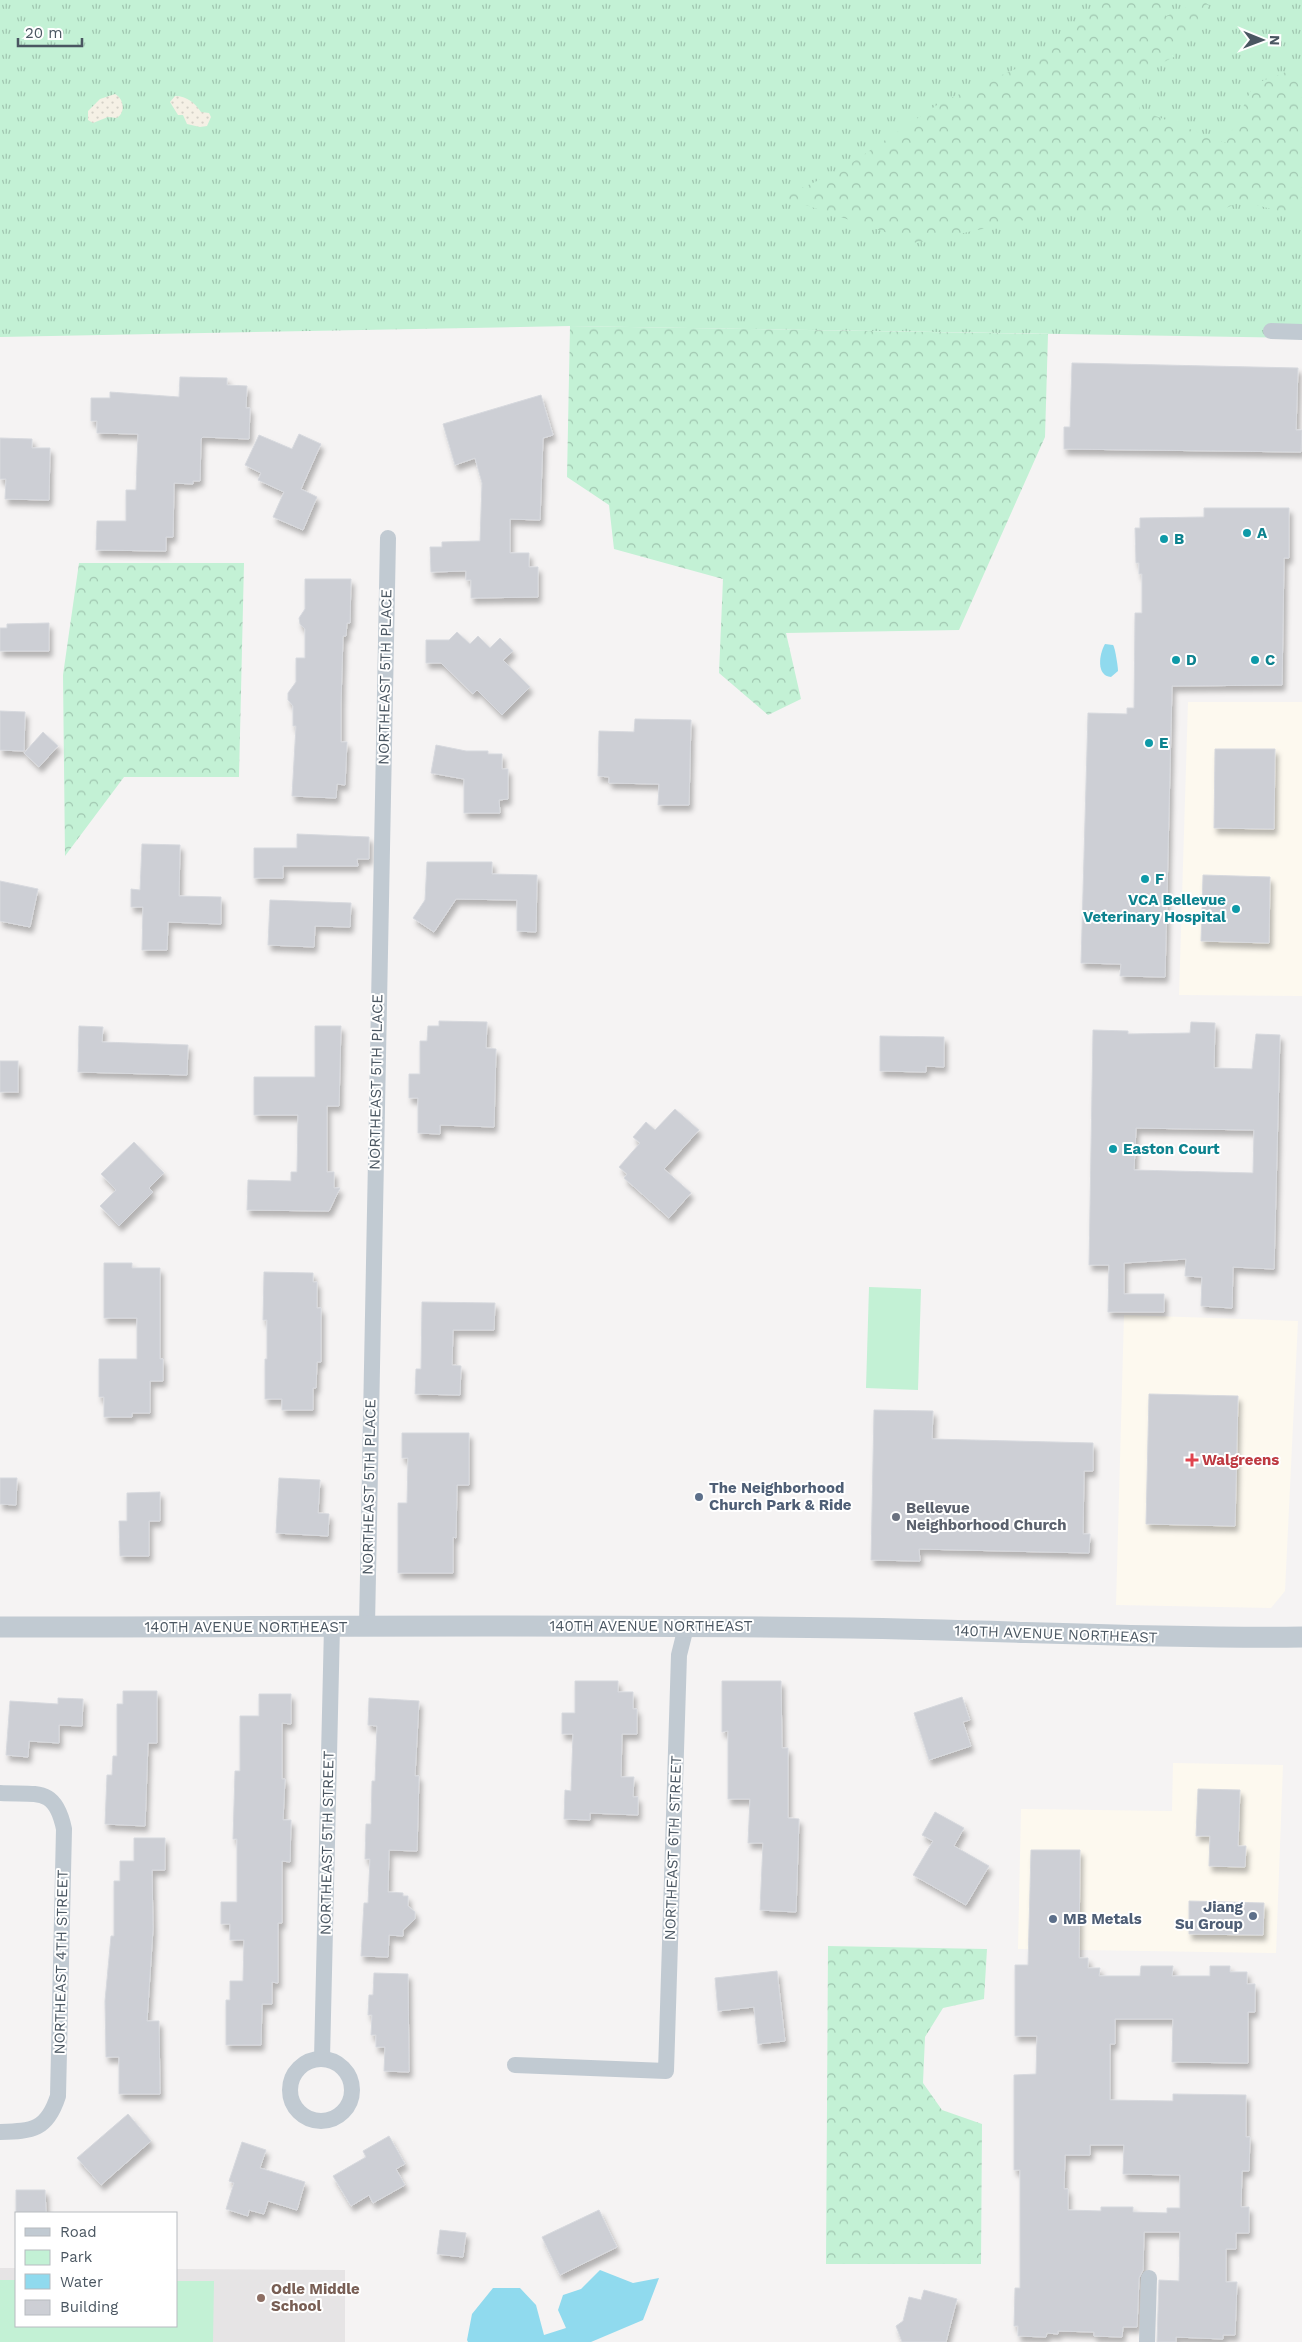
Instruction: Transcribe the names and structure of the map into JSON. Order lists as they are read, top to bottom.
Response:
{
  "streets": {
    "street": [
      "NORTHEAST 5TH PLACE",
      "140TH AVENUE NORTHEAST",
      "NORTHEAST 5TH STREET",
      "NORTHEAST 6TH STREET",
      "NORTHEAST 4TH STREET"
    ]
  },
  "crossings": [
    ["NORTHEAST 5TH PLACE", "140TH AVENUE NORTHEAST"],
    ["140TH AVENUE NORTHEAST", "NORTHEAST 5TH STREET"],
    ["140TH AVENUE NORTHEAST", "NORTHEAST 6TH STREET"]
  ],
  "places": {
    "other": [
      "A",
      "B",
      "D",
      "C",
      "E",
      "F",
      "VCA Bellevue Veterinary Hospital",
      "Easton Court",
      "The Neighborhood Church Park & Ride",
      "Bellevue Neighborhood Church",
      "Jiang Su Group",
      "MB Metals",
      "Odle Middle School"
    ],
    "health": ["Walgreens"]
  },
  "legend": [
    "Road",
    "Park",
    "Water",
    "Building"
  ],
  "scale_bar": "20 m",
  "north": "right"
}
